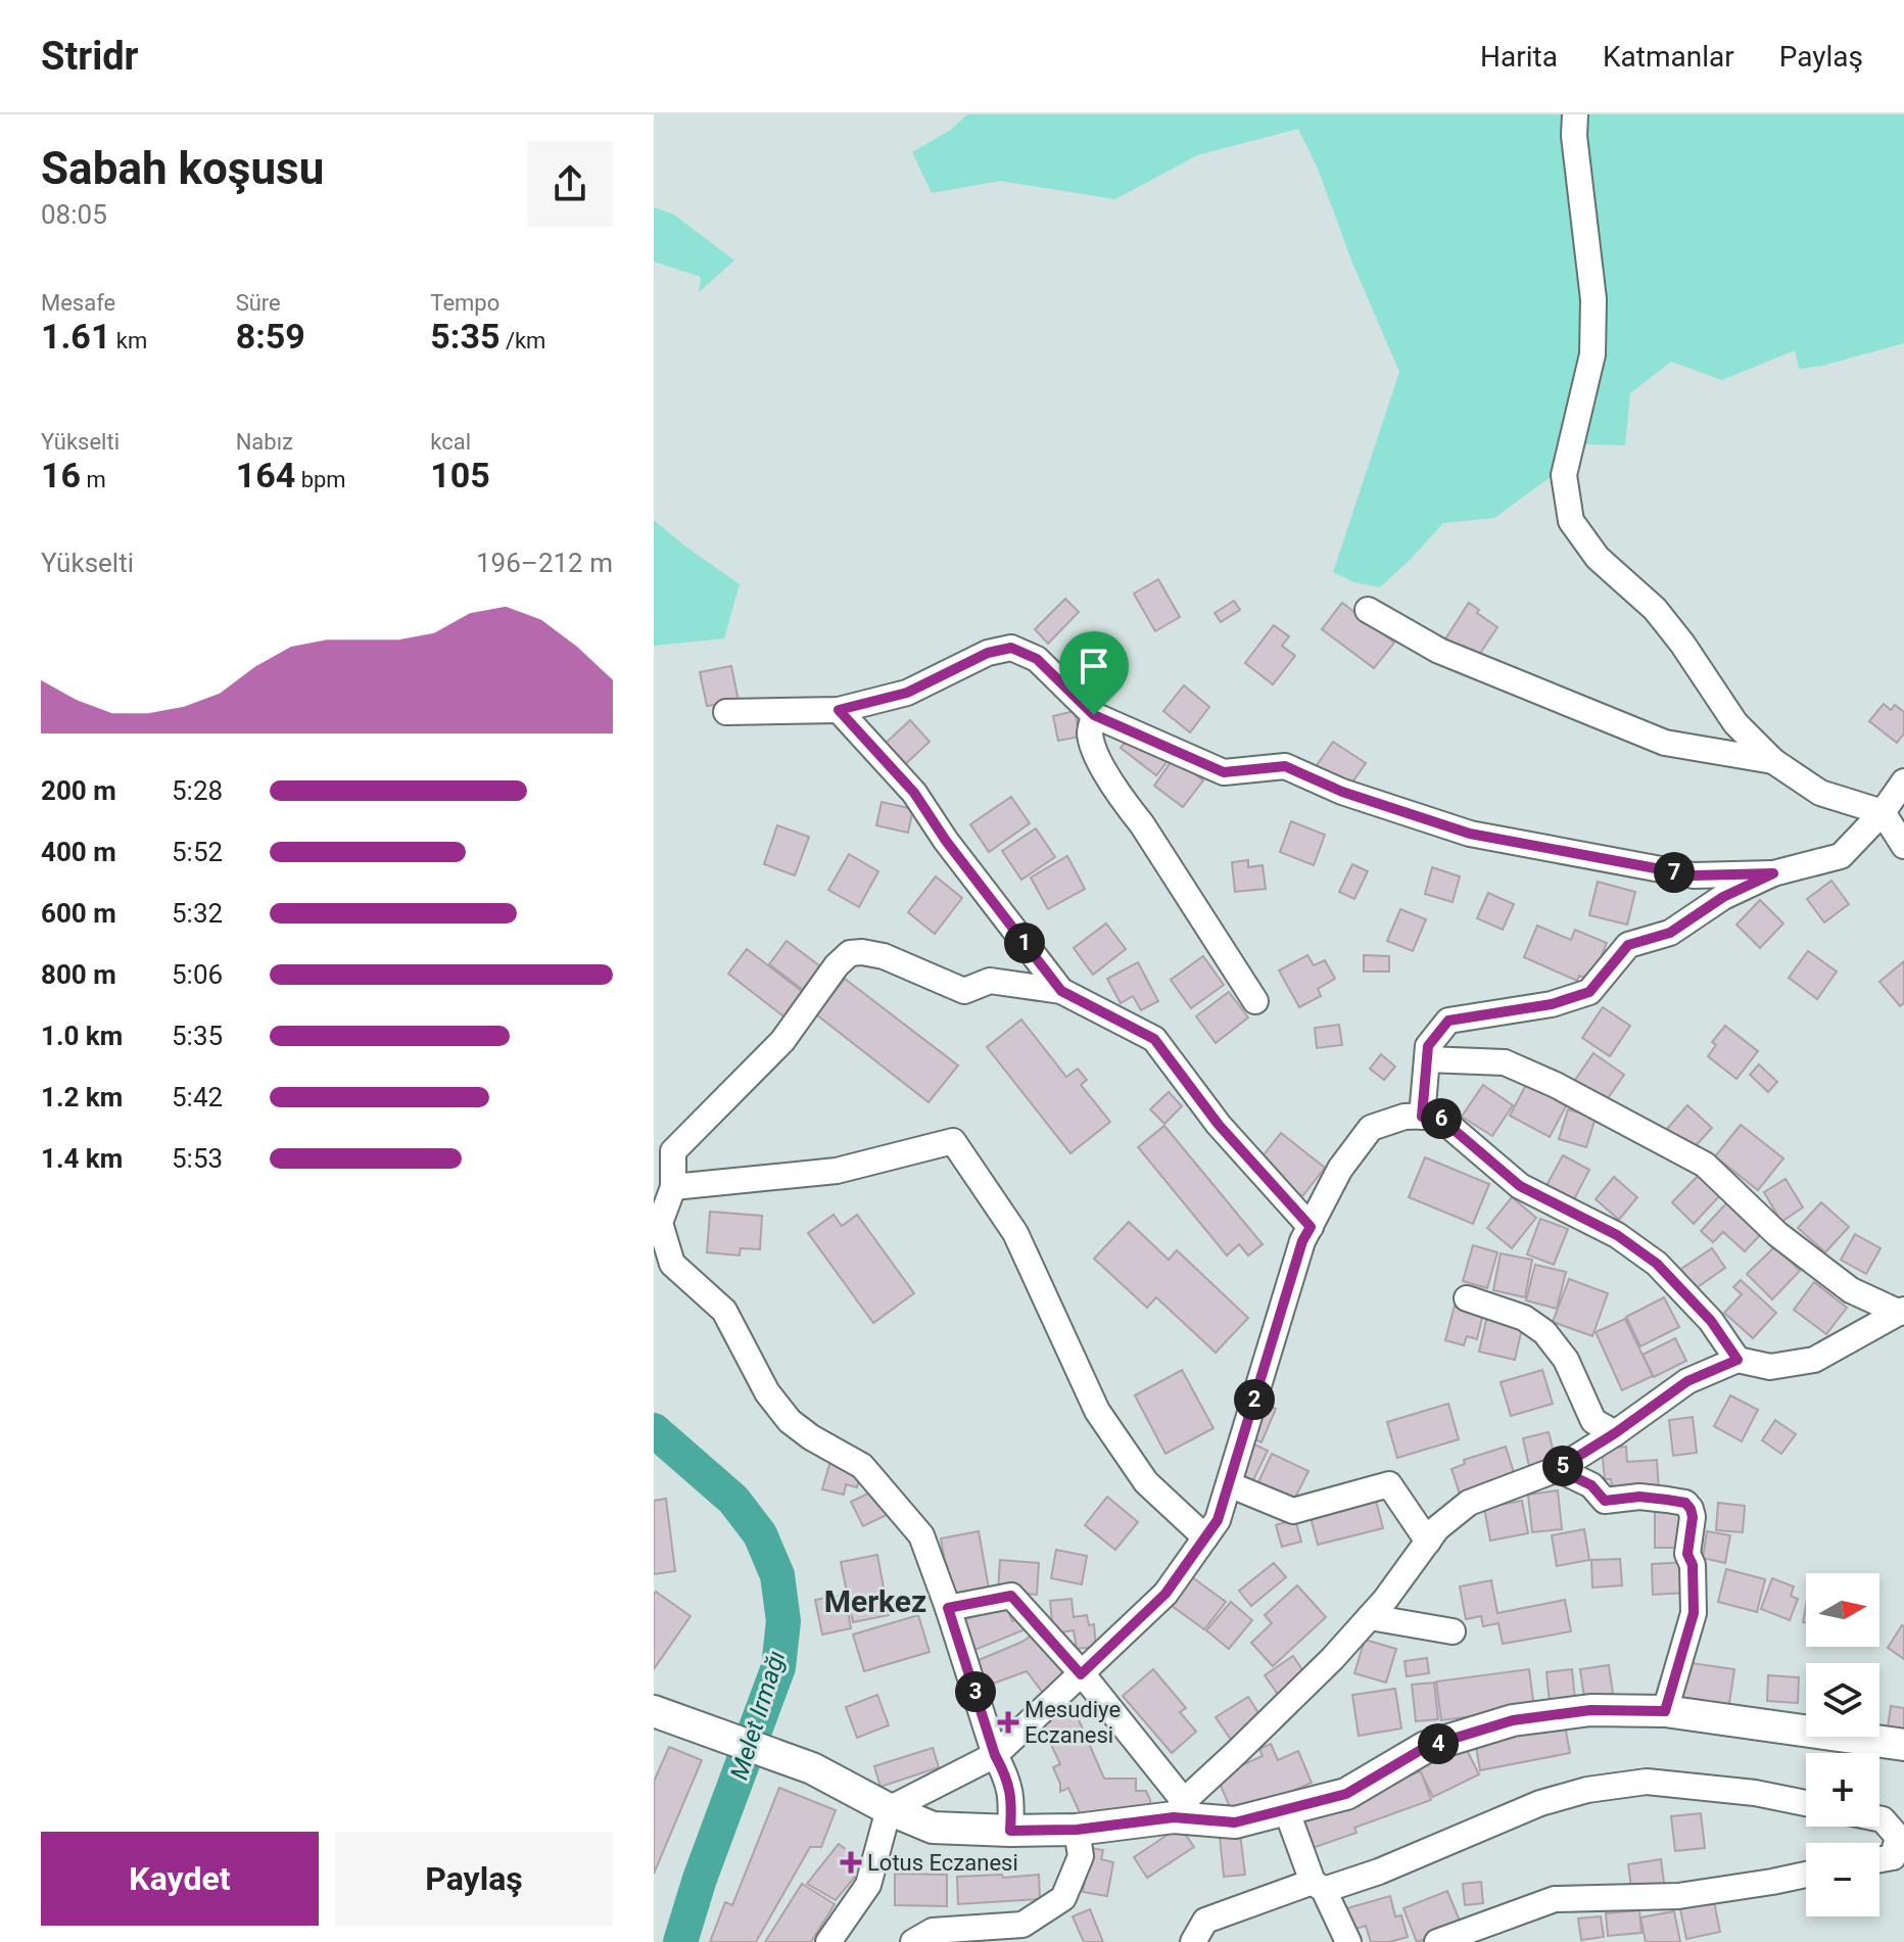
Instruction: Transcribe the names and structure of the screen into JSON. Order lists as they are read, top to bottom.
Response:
{
  "districts": ["Merkez"],
  "water": ["Melet Irmağı"],
  "places": {
    "health": ["Mesudiye Eczanesi", "Lotus Eczanesi"]
  },
  "north": "right",
  "page": {
    "header": "Stridr",
    "nav": ["Harita", "Katmanlar", "Paylaş"],
    "heading": ["Sabah koşusu", "08:05"],
    "stats": [
      ["Mesafe", "1.61 km"],
      ["Süre", "8:59"],
      ["Tempo", "5:35 /km"],
      ["Yükselti", "16 m"],
      ["Nabız", "164 bpm"],
      ["kcal", "105"]
    ],
    "chart": ["Yükselti", "196–212 m"],
    "list": [
      {
        "name": "200 m",
        "note": "5:28"
      },
      {
        "name": "400 m",
        "note": "5:52"
      },
      {
        "name": "600 m",
        "note": "5:32"
      },
      {
        "name": "800 m",
        "note": "5:06"
      },
      {
        "name": "1.0 km",
        "note": "5:35"
      },
      {
        "name": "1.2 km",
        "note": "5:42"
      },
      {
        "name": "1.4 km",
        "note": "5:53"
      }
    ],
    "pins": [
      "7",
      "1",
      "6",
      "2",
      "5",
      "3",
      "4"
    ],
    "map_buttons": ["+", "−"],
    "buttons": ["Kaydet", "Paylaş"]
  }
}
